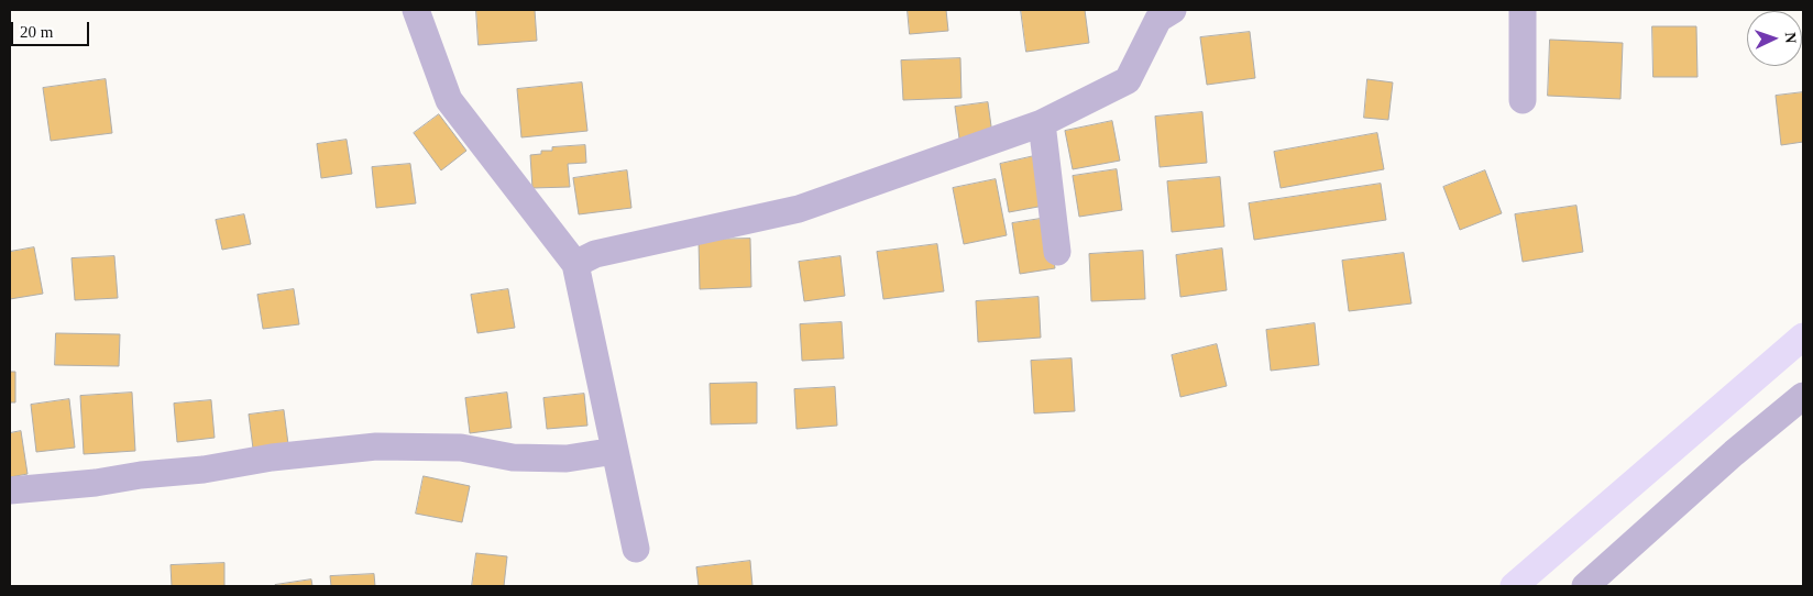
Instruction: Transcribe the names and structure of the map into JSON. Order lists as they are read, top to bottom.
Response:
{
  "scale_bar": "20 m",
  "north": "right"
}
